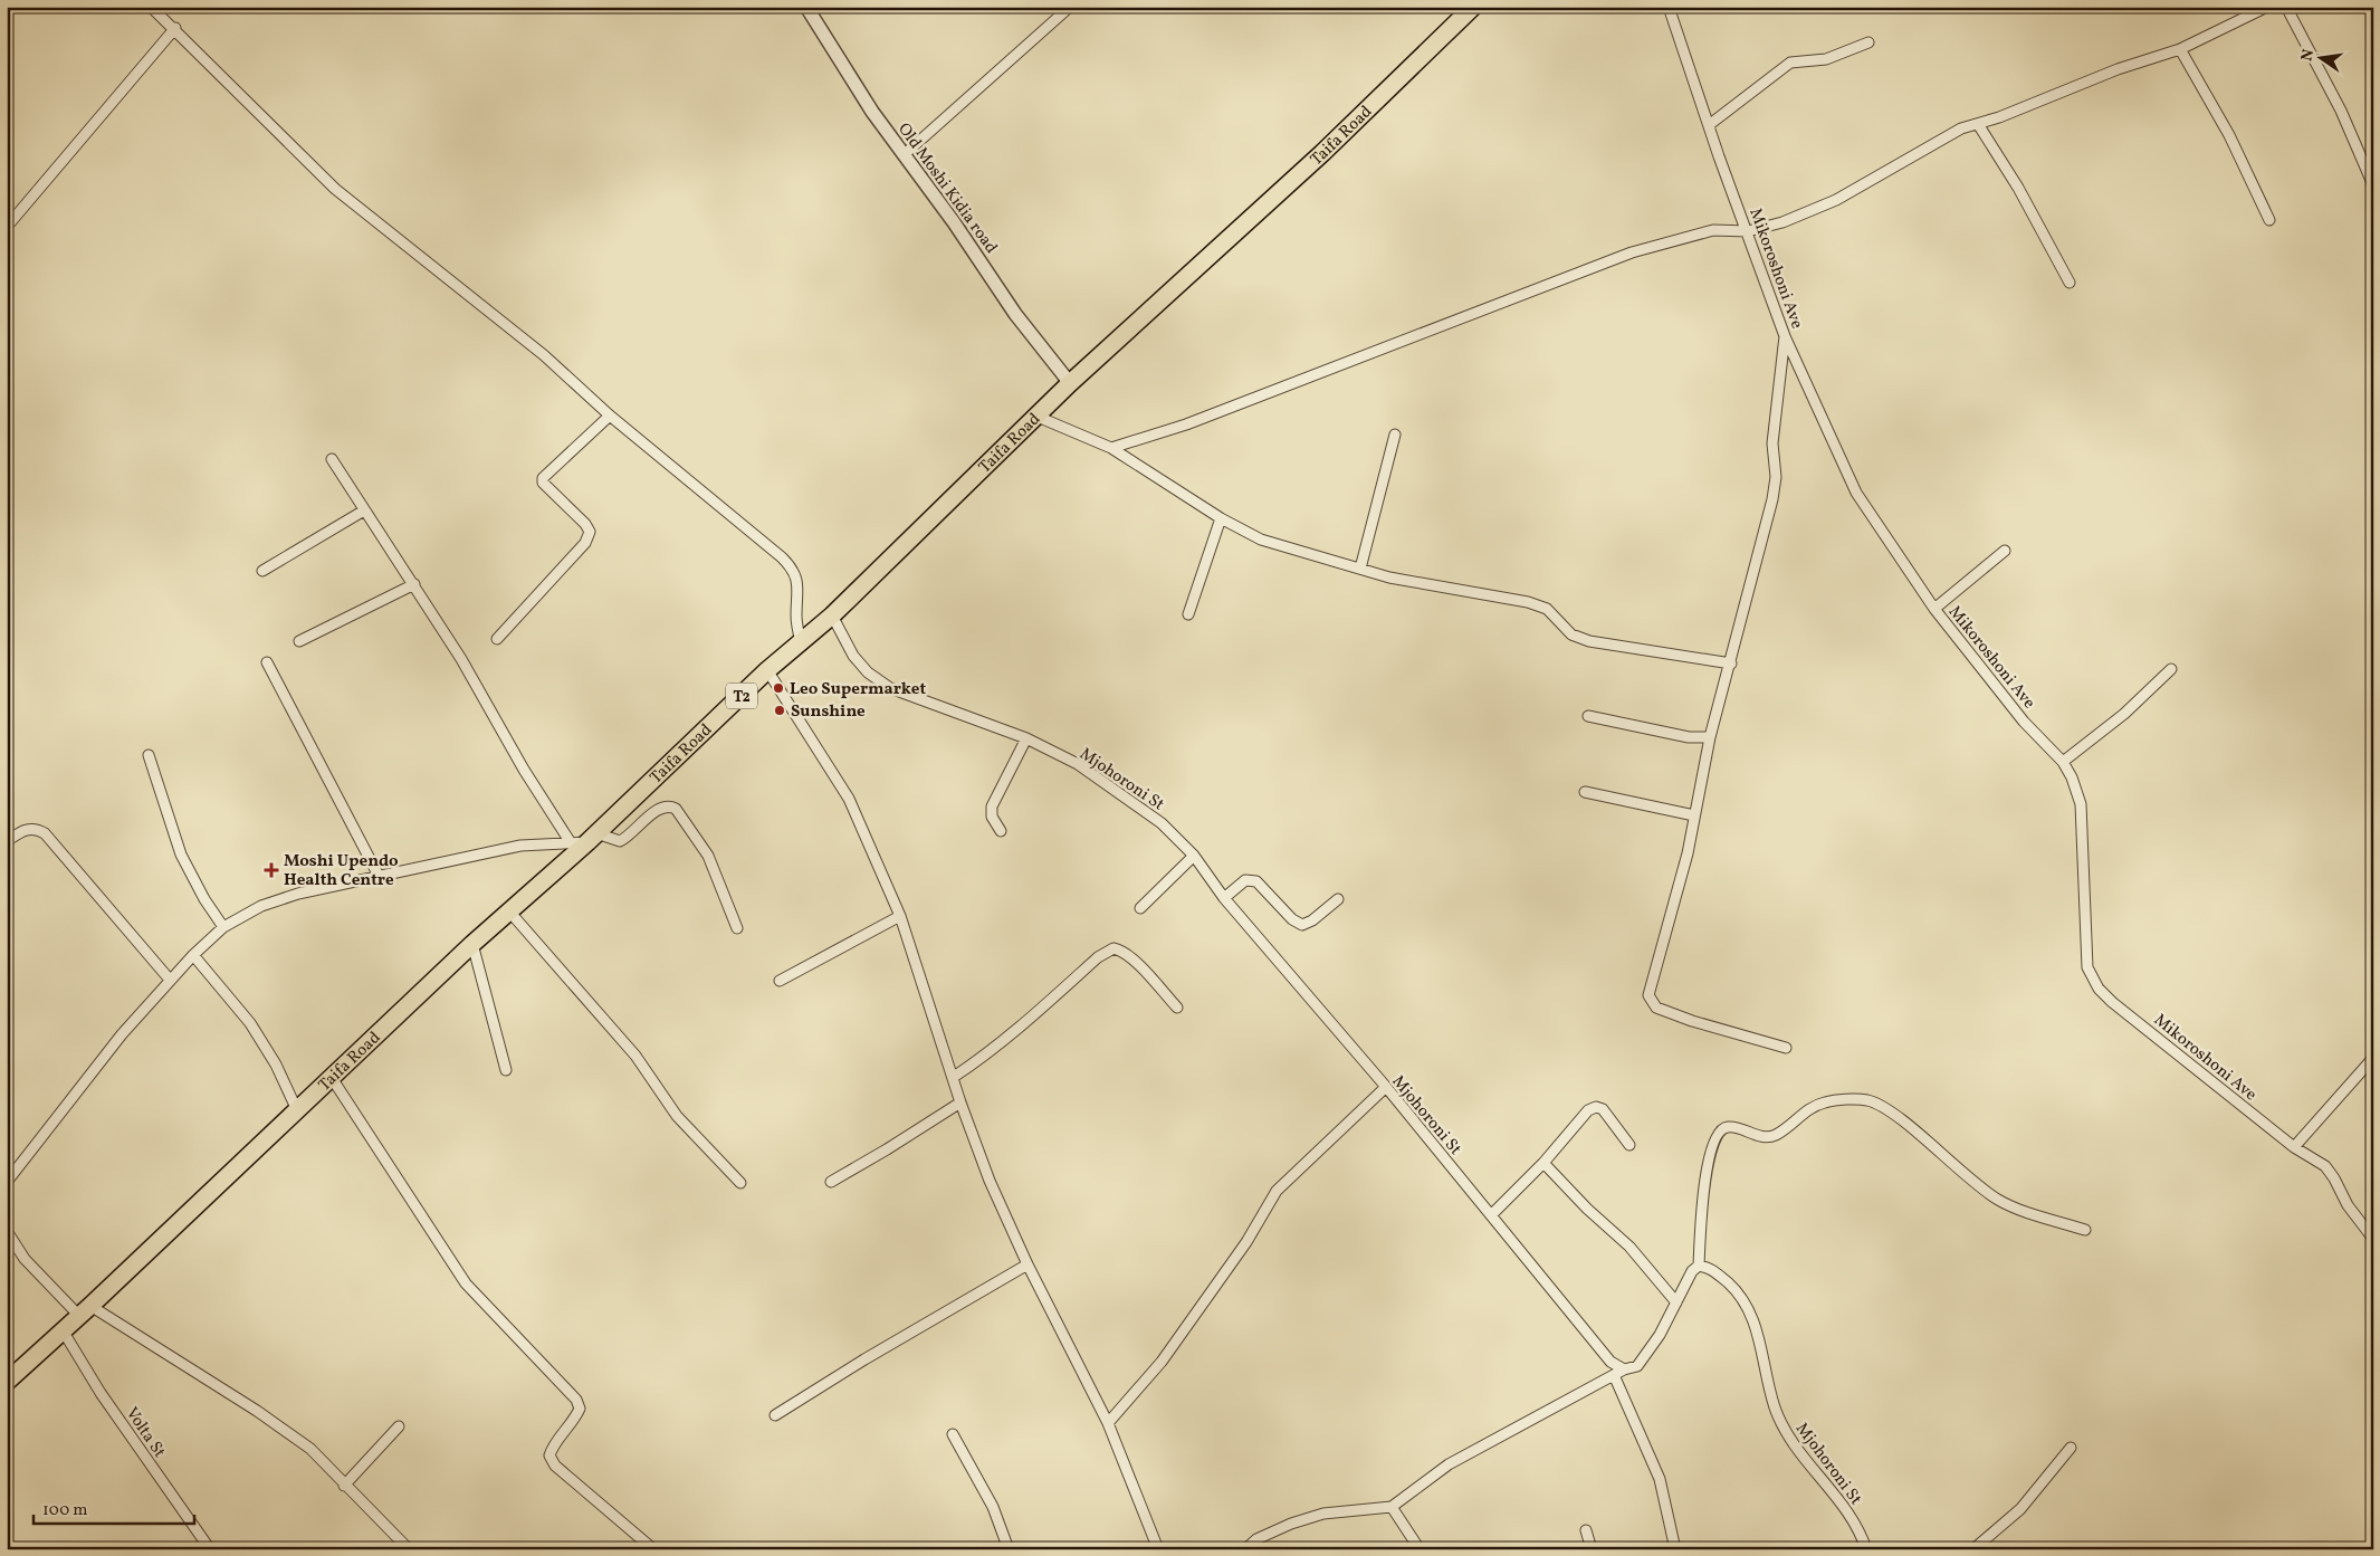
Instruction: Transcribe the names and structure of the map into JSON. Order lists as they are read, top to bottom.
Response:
{
  "streets": {
    "highway": ["Taifa Road", "T2"],
    "street": [
      "Old Moshi Kidia road",
      "Mikoroshoni Ave",
      "Mjohoroni St",
      "Volta St"
    ]
  },
  "crossings": [
    ["Taifa Road", "Old Moshi Kidia road"],
    ["Taifa Road", "Mjohoroni St"],
    ["Taifa Road", "Volta St"]
  ],
  "places": {
    "other": ["Leo Supermarket", "Sunshine"],
    "health": ["Moshi Upendo Health Centre"]
  },
  "scale_bar": "100 m",
  "north": "left"
}
